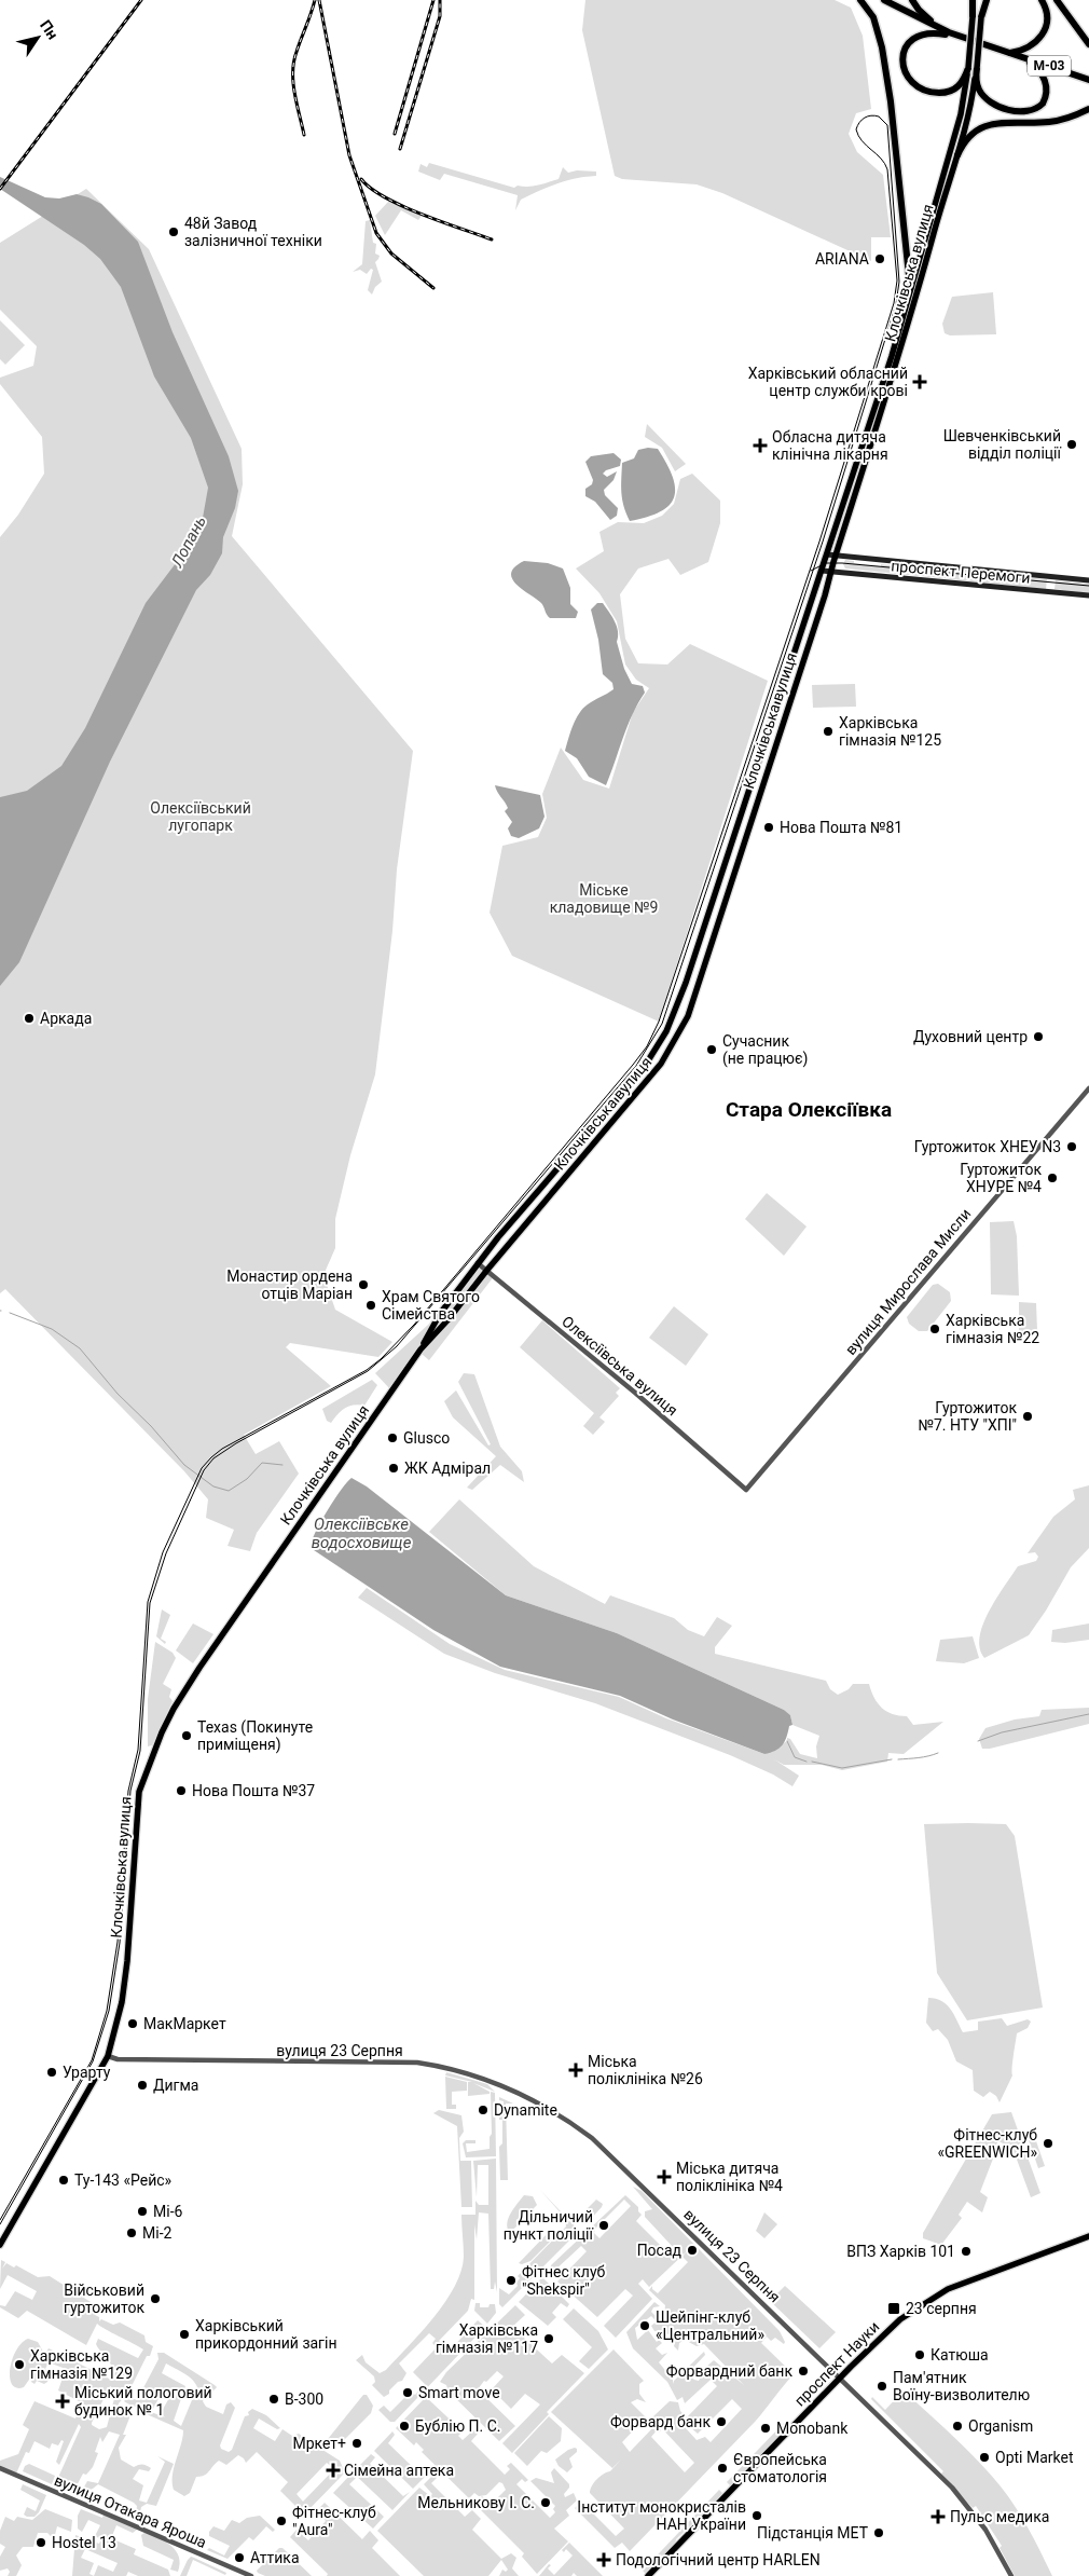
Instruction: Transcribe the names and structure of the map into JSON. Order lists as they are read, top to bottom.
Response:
{
  "streets": {
    "highway": ["М-03"],
    "main road": ["Клочківська вулиця", "проспект Перемоги", "проспект Науки"],
    "street": [
      "вулиця Мирослава Мисли",
      "Олексіївська вулиця",
      "вулиця 23 Серпня",
      "вулиця Отакара Яроша"
    ]
  },
  "crossings": [
    ["Клочківська вулиця", "проспект Перемоги"],
    ["Клочківська вулиця", "Олексіївська вулиця"],
    ["Клочківська вулиця", "вулиця 23 Серпня"],
    ["вулиця Мирослава Мисли", "Олексіївська вулиця"],
    ["вулиця 23 Серпня", "проспект Науки"]
  ],
  "districts": ["Стара Олексіївка"],
  "water": ["Лопань", "Олексіївське водосховище"],
  "parks": ["Олексіївський лугопарк", "Міське кладовище №9"],
  "places": {
    "other": [
      "48й Завод залізничної техніки",
      "ARIANA",
      "Шевченківський відділ поліції",
      "Харківська гімназія №125",
      "Нова Пошта №81",
      "Аркада",
      "Духовний центр",
      "Сучасник (не працює)",
      "Гуртожиток ХНЕУ N3",
      "Гуртожиток ХНУРЕ №4",
      "Монастир ордена отців Маріан",
      "Храм Святого Сімейства",
      "Харківська гімназія №22",
      "Гуртожиток №7. НТУ \"ХПІ\"",
      "Glusco",
      "ЖК Адмірал",
      "Texas (Покинуте приміщеня)",
      "Нова Пошта №37",
      "МакМаркет",
      "Урарту",
      "Дигма",
      "Dynamite",
      "Фітнес-клуб «GREENWICH»",
      "Ту-143 «Рейс»",
      "Мі-6",
      "Дільничий пункт поліції",
      "Мі-2",
      "Посад",
      "ВПЗ Харків 101",
      "Фітнес клуб \"Shekspir\"",
      "Військовий гуртожиток",
      "Шейпінг-клуб «Центральний»",
      "Харківський прикордонний загін",
      "Харківська гімназія №117",
      "Катюша",
      "Харківська гімназія №129",
      "Форвардний банк",
      "Пам'ятник Воїну-визволителю",
      "Smart move",
      "В-300",
      "Форвард банк",
      "Бублію П. С.",
      "Organism",
      "Monobank",
      "Мркет+",
      "Opti Market",
      "Європейська стоматологія",
      "Мельникову І. С.",
      "Інститут монокристалів НАН України",
      "Фітнес-клуб \"Aura\"",
      "Підстанція МЕТ",
      "Hostel 13",
      "Аттика"
    ],
    "health": [
      "Харківський обласний центр служби крові",
      "Обласна дитяча клінічна лікарня",
      "Міська поліклініка №26",
      "Міська дитяча поліклініка №4",
      "Міський пологовий будинок № 1",
      "Сімейна аптека",
      "Пульс медика",
      "Подологічний центр HARLEN"
    ],
    "transit": ["23 серпня"]
  },
  "north": "top right"
}
